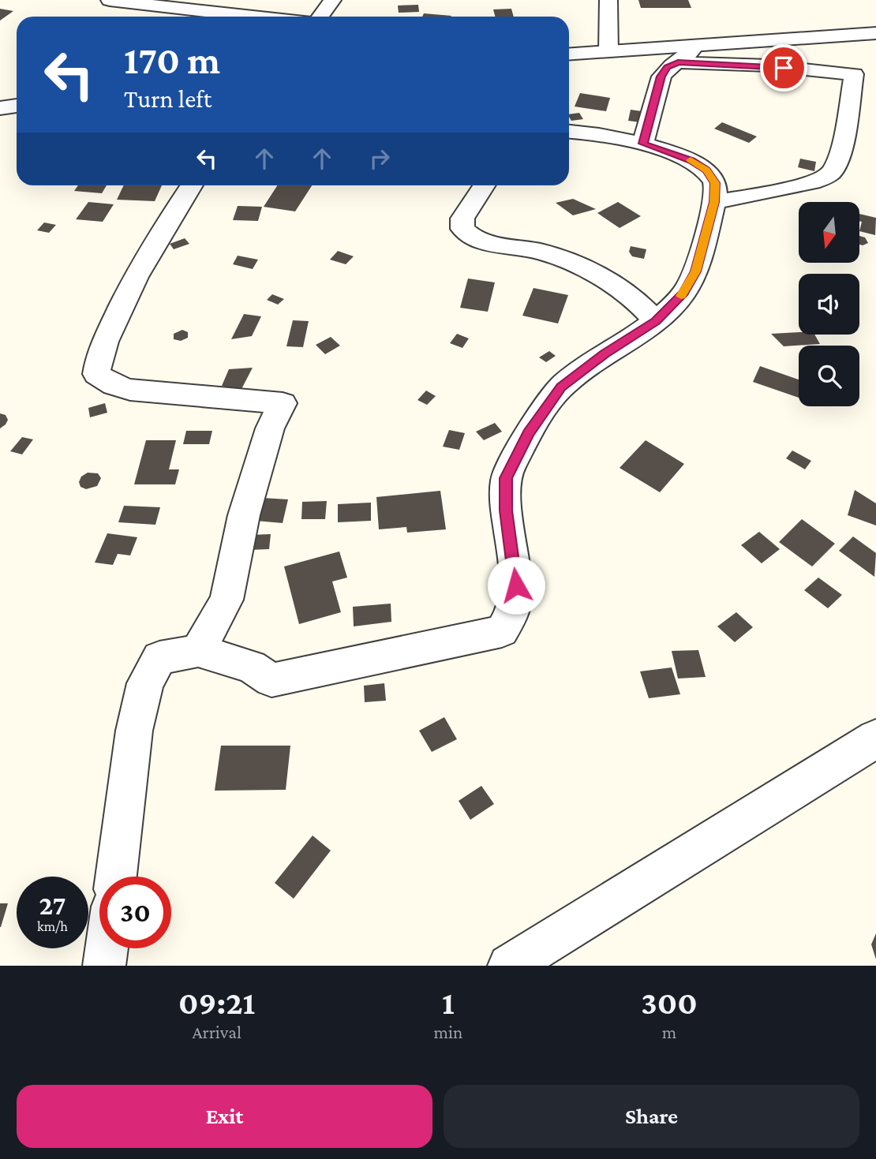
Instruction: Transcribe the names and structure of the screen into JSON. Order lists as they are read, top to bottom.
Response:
{
  "north": "bottom",
  "page": {
    "turn": ["170 m", "Turn left"],
    "speed": "27 km/h",
    "limit": "30",
    "eta": [
      "09:21",
      "Arrival",
      "1",
      "min",
      "300",
      "m"
    ],
    "buttons": ["Exit", "Share"]
  }
}
